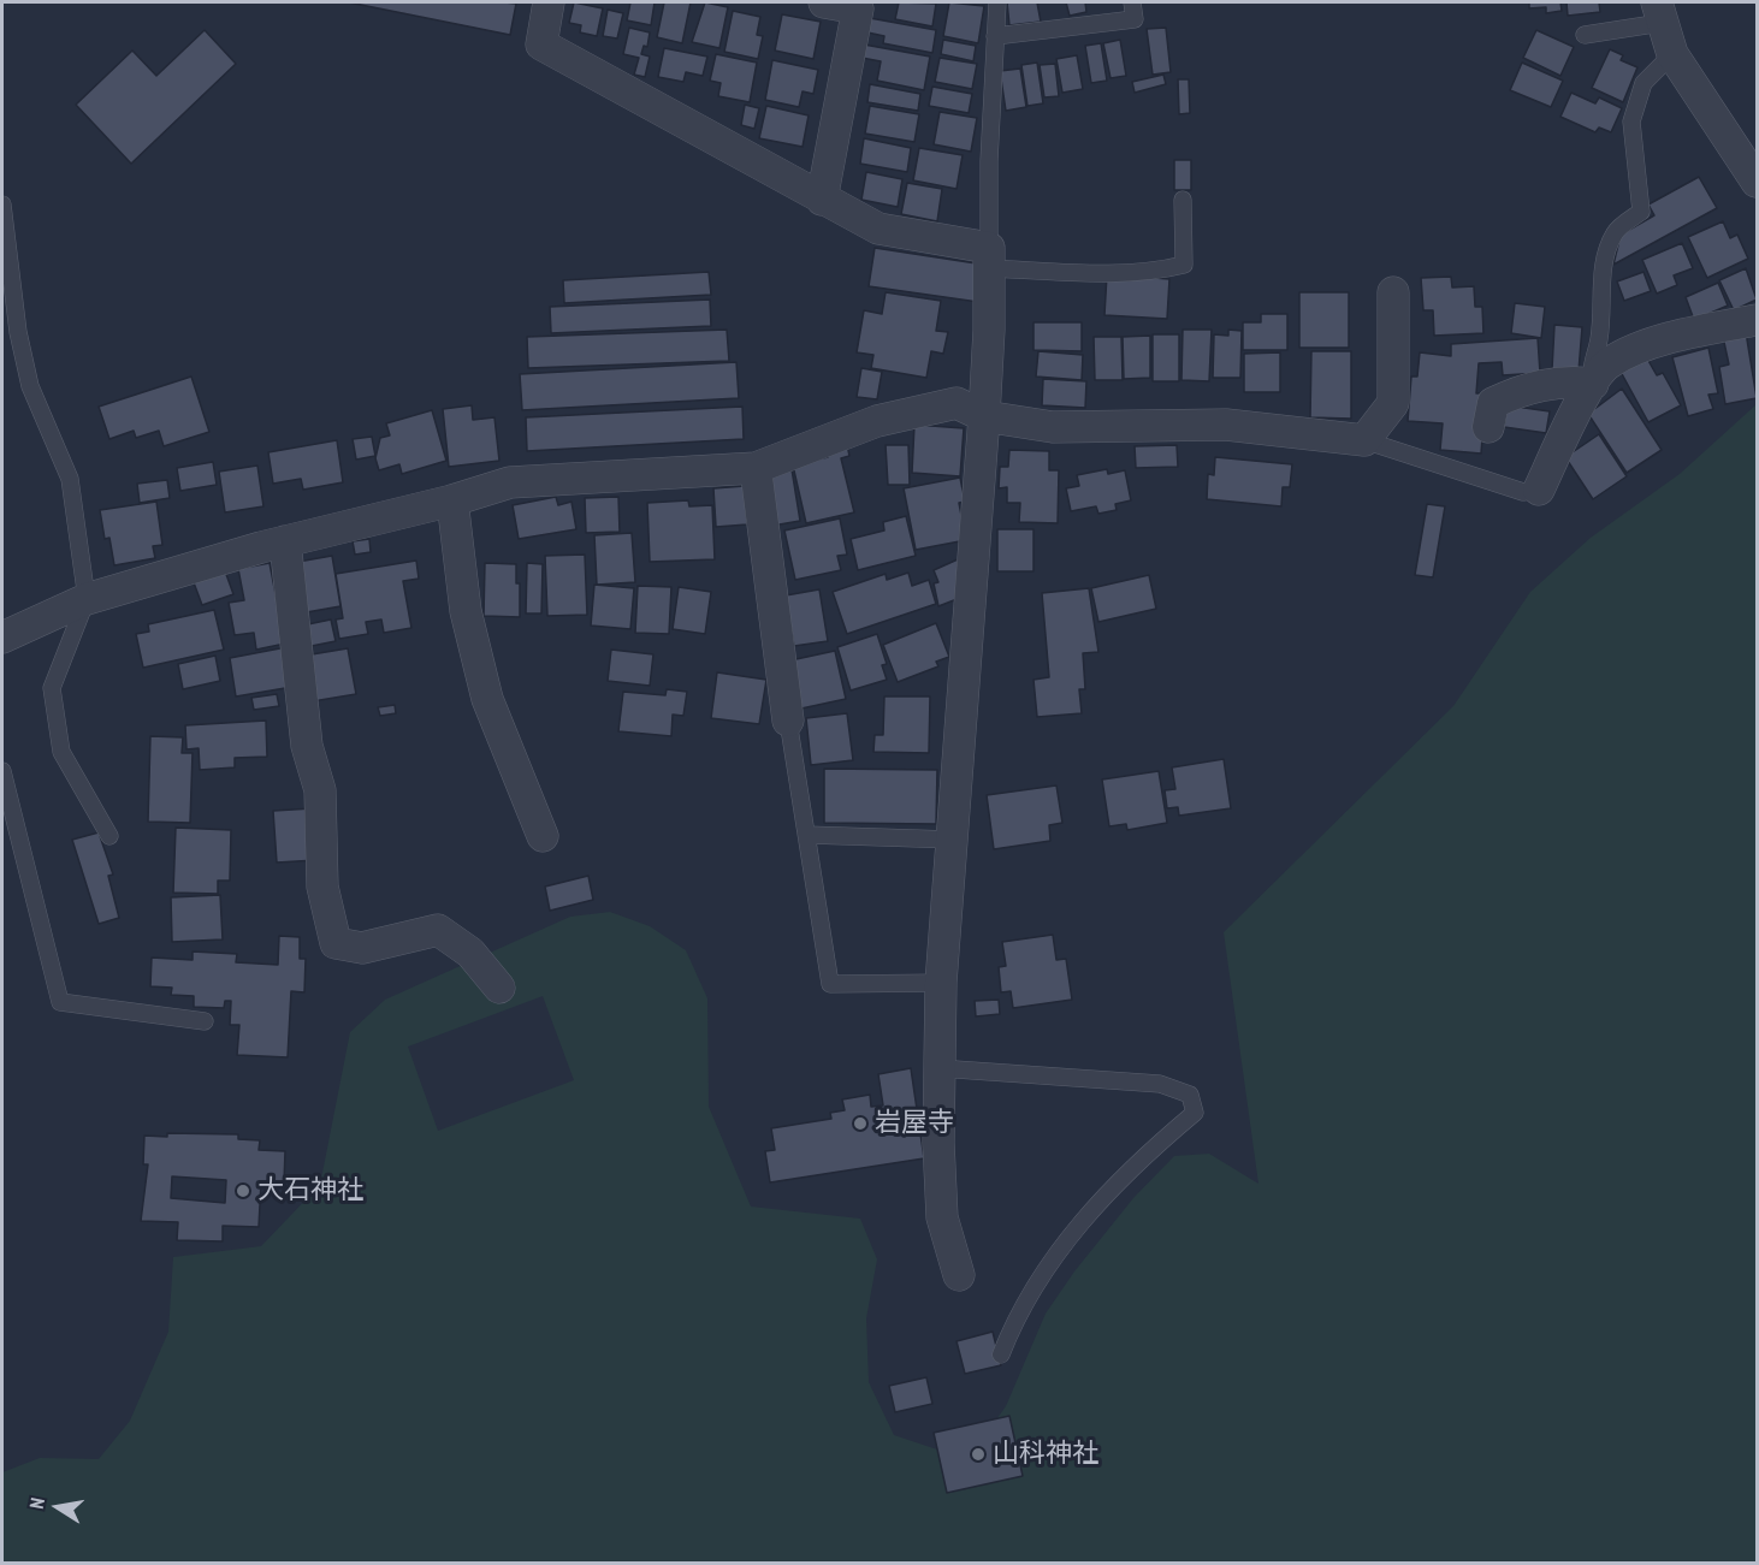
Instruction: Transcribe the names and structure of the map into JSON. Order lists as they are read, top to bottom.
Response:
{
  "places": ["岩屋寺", "大石神社", "山科神社"],
  "north": "left"
}
